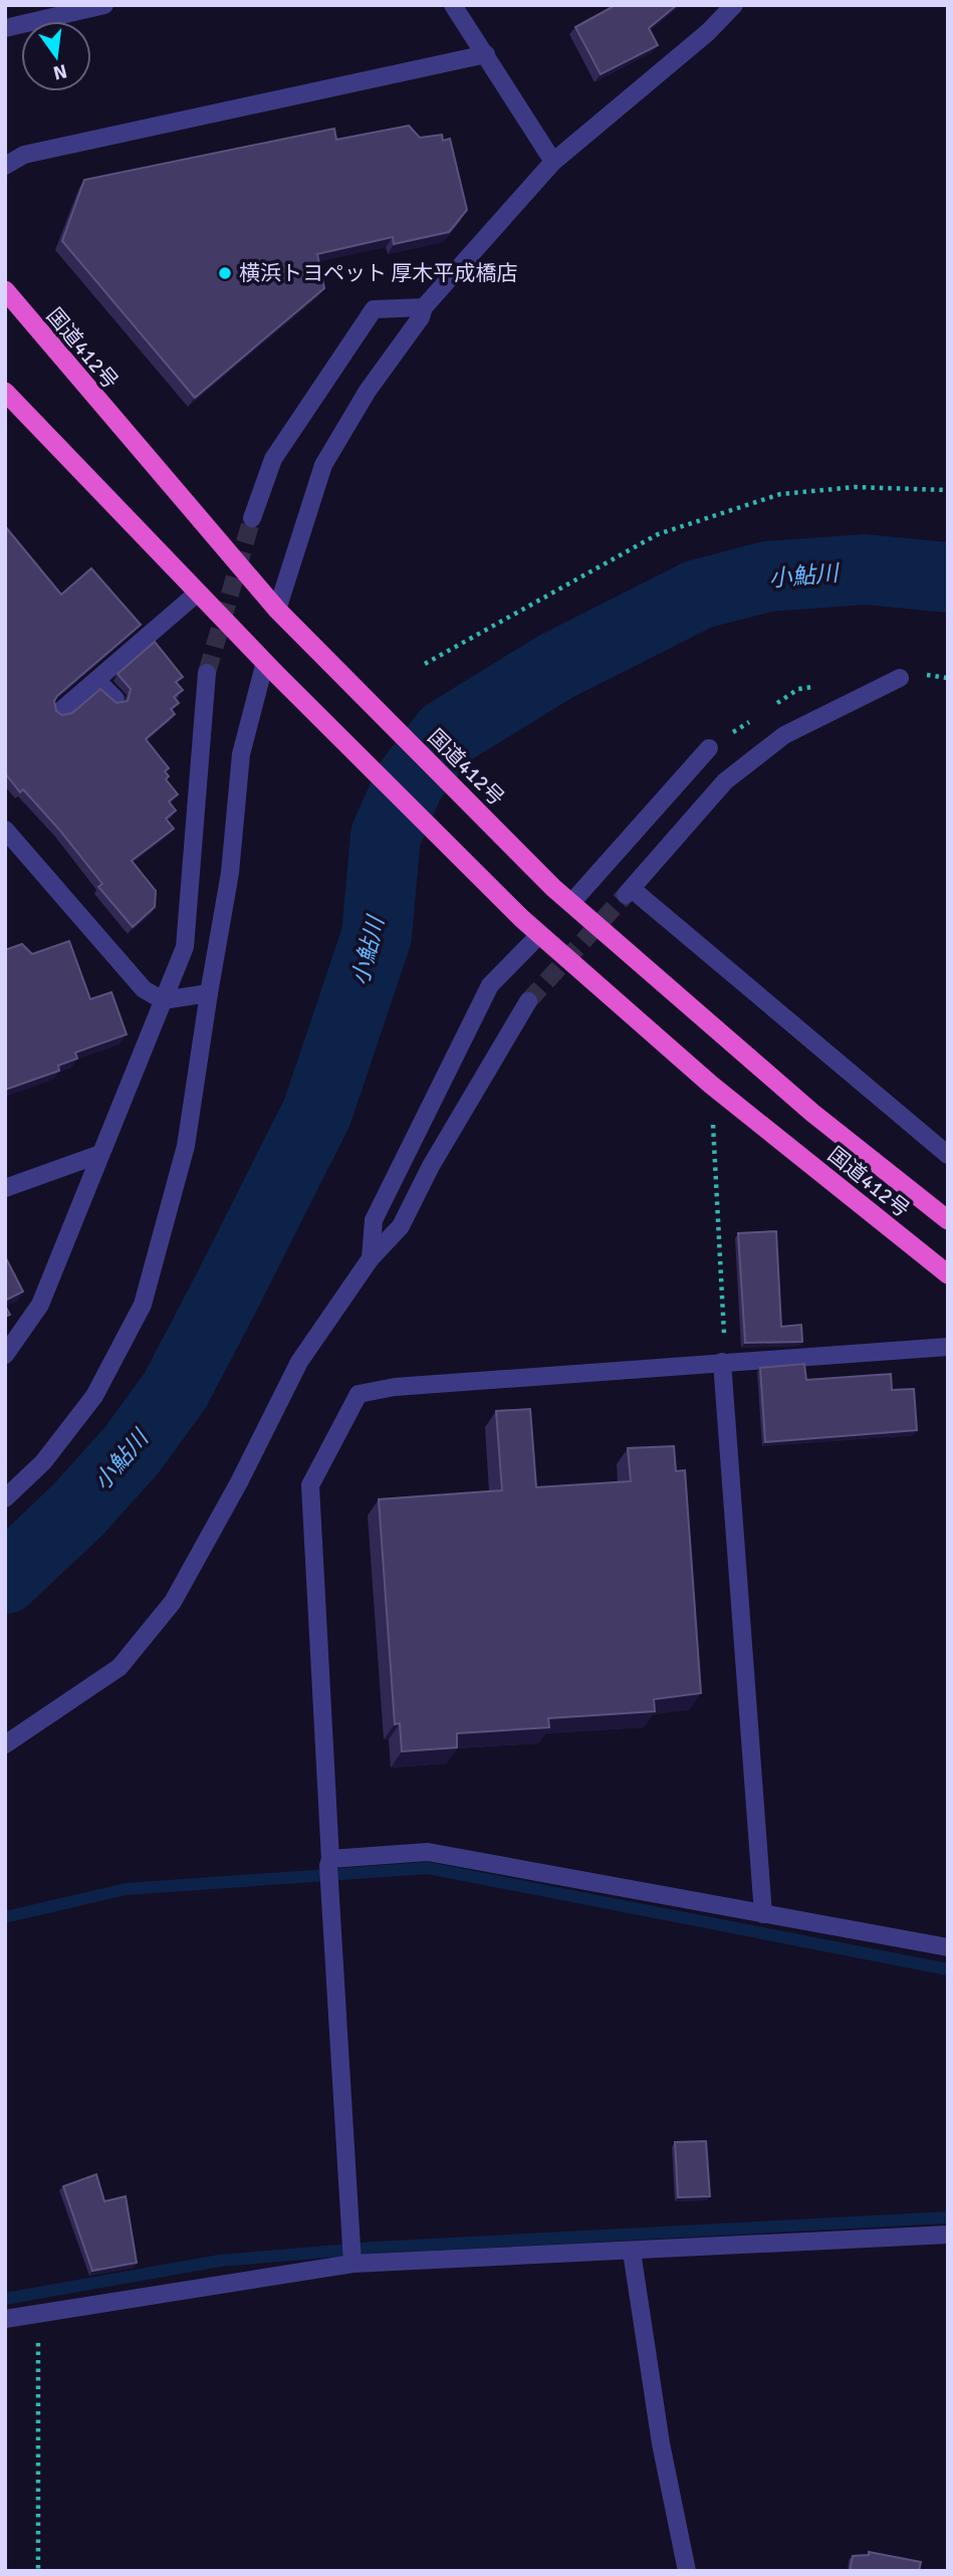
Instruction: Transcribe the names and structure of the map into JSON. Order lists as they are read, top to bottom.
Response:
{
  "streets": {
    "highway": ["国道412号"]
  },
  "water": ["小鮎川"],
  "places": ["横浜トヨペット 厚木平成橋店"],
  "north": "bottom"
}
